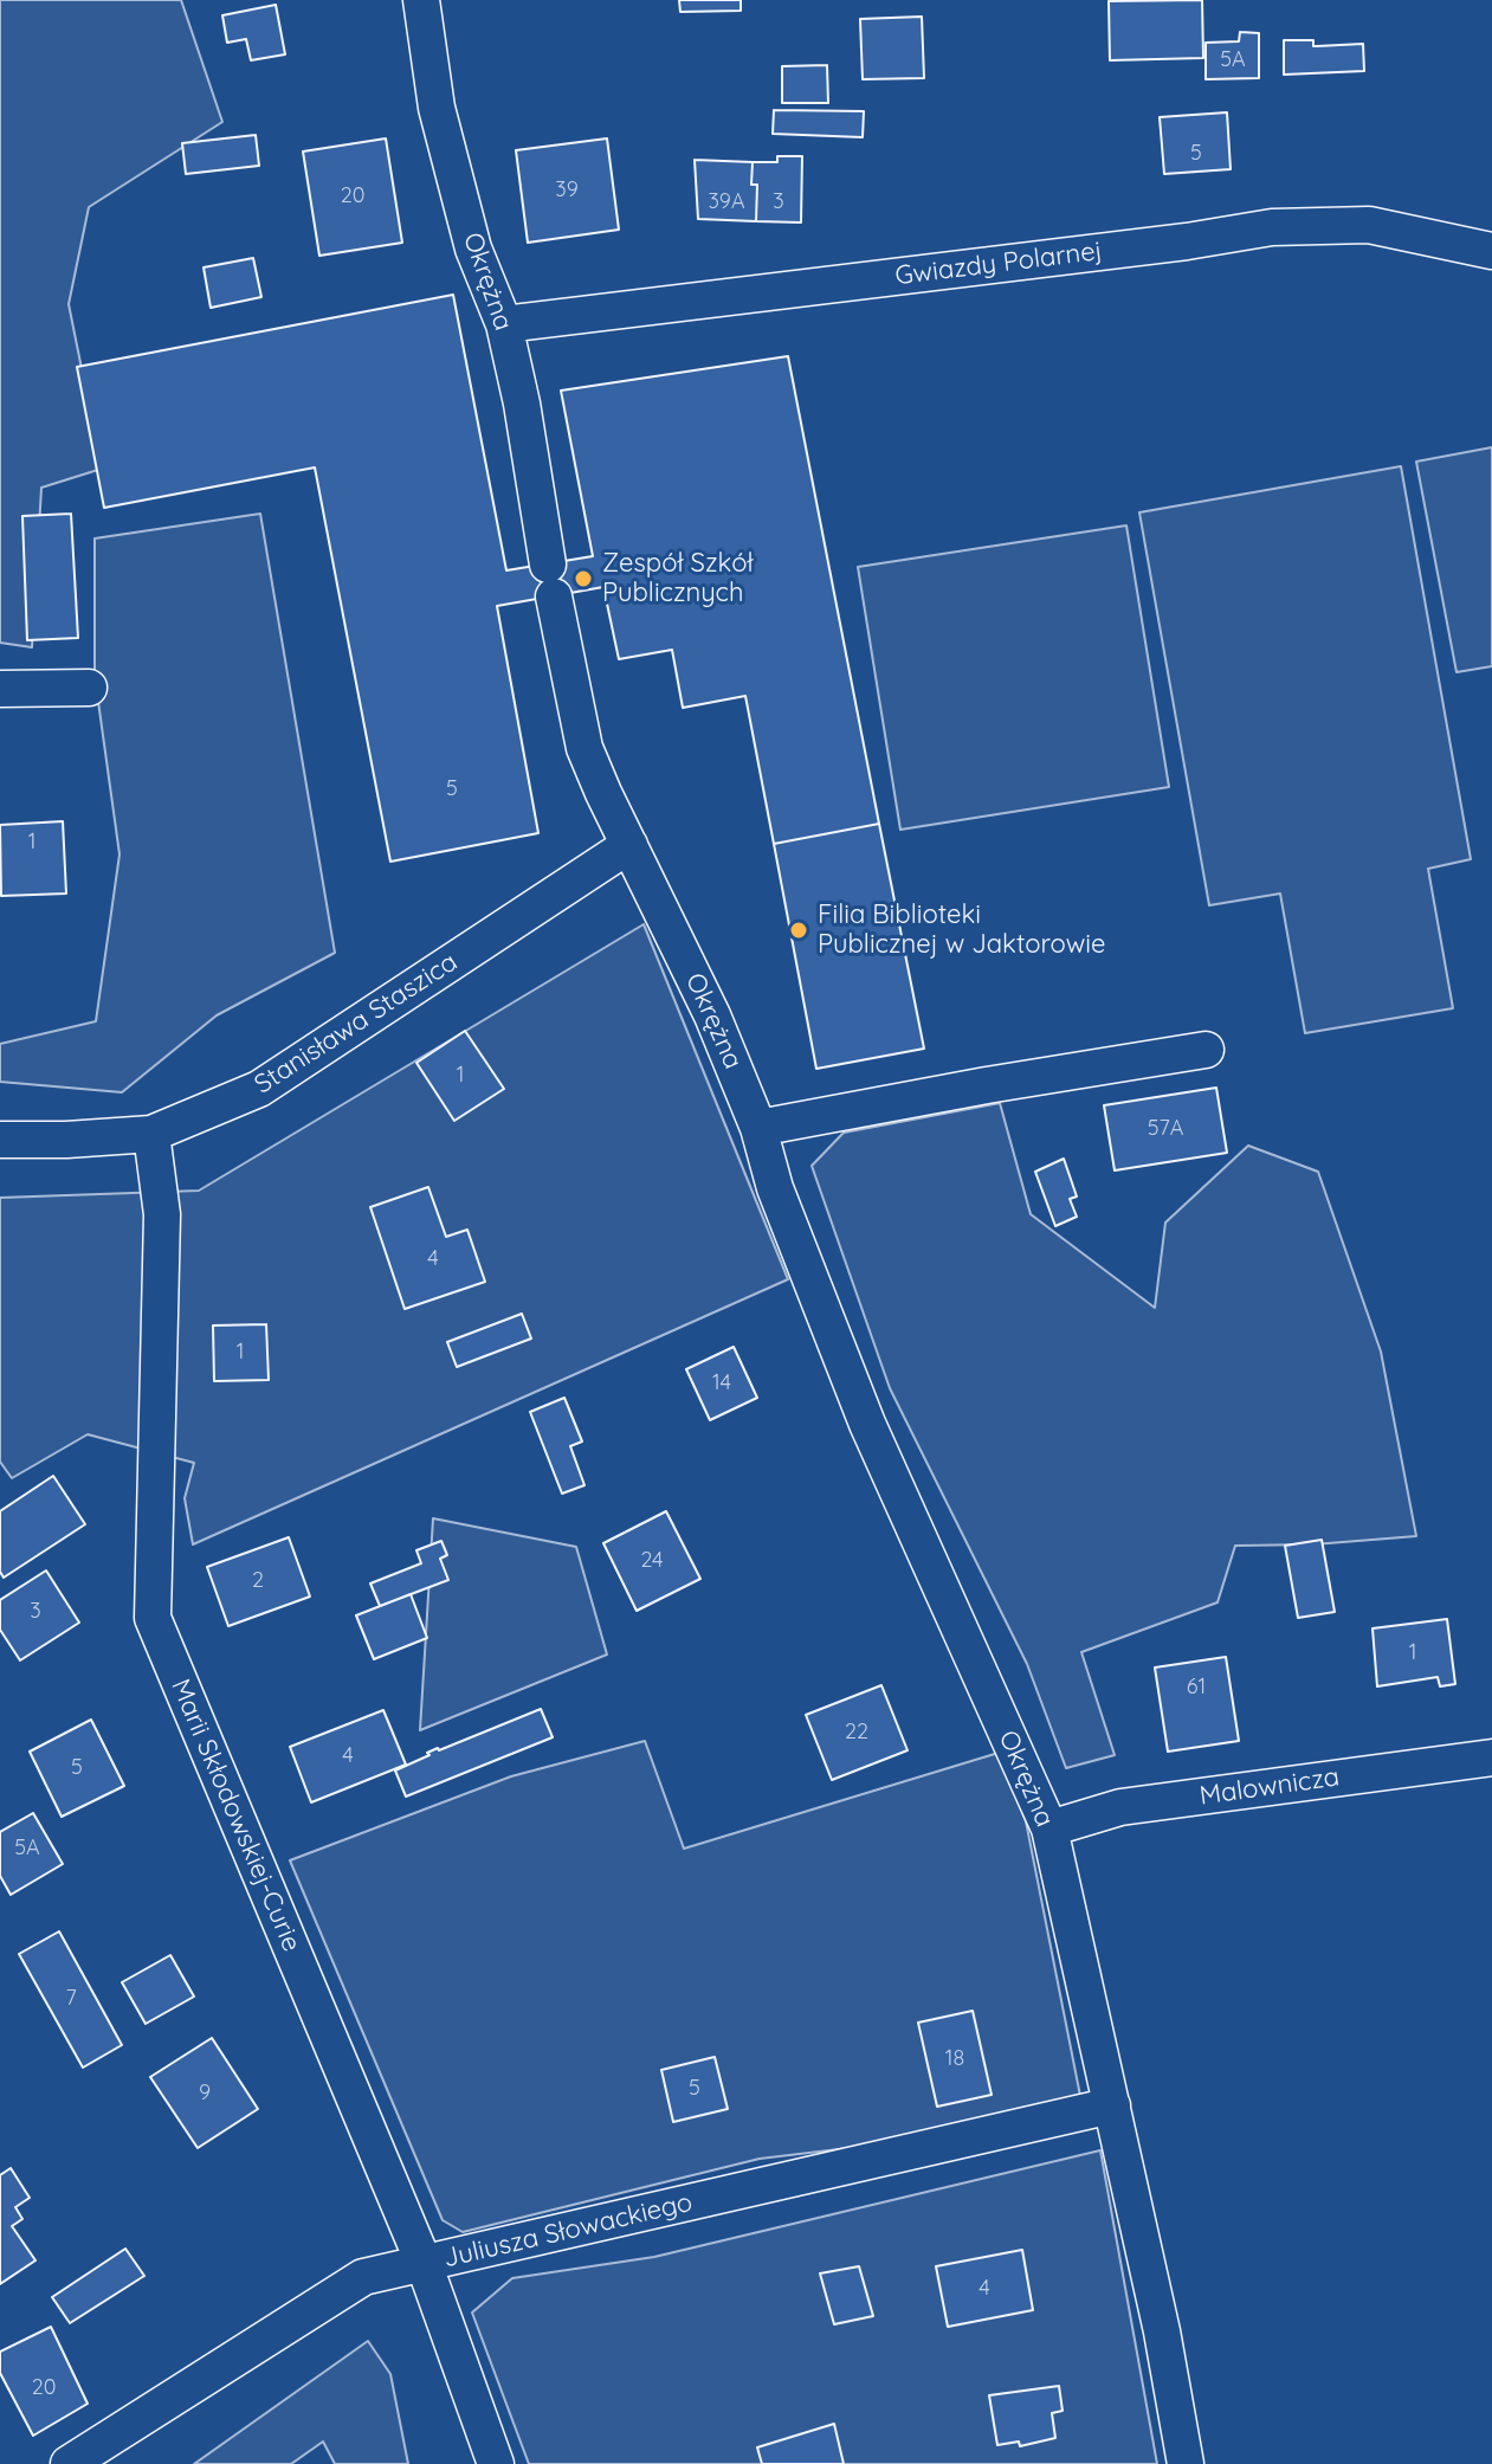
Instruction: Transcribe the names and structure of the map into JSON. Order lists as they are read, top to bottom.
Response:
{
  "streets": {
    "street": [
      "Gwiazdy Polarnej",
      "Okrężna",
      "Stanisława Staszica",
      "Malownicza",
      "Marii Skłodowskiej-Curie",
      "Juliusza Słowackiego"
    ]
  },
  "crossings": [
    ["Gwiazdy Polarnej", "Okrężna"],
    ["Okrężna", "Stanisława Staszica"],
    ["Okrężna", "Malownicza"],
    ["Okrężna", "Juliusza Słowackiego"],
    ["Stanisława Staszica", "Marii Skłodowskiej-Curie"],
    ["Marii Skłodowskiej-Curie", "Juliusza Słowackiego"]
  ],
  "places": ["Zespół Szkół Publicznych", "Filia Biblioteki Publicznej w Jaktorowie"],
  "house_numbers": [
    "5A",
    "5",
    "39",
    "20",
    "39A",
    "3",
    "5",
    "1",
    "1",
    "57A",
    "4",
    "1",
    "14",
    "24",
    "2",
    "3",
    "1",
    "61",
    "22",
    "4",
    "5",
    "5A",
    "7",
    "18",
    "5",
    "9",
    "4",
    "20"
  ]
}
